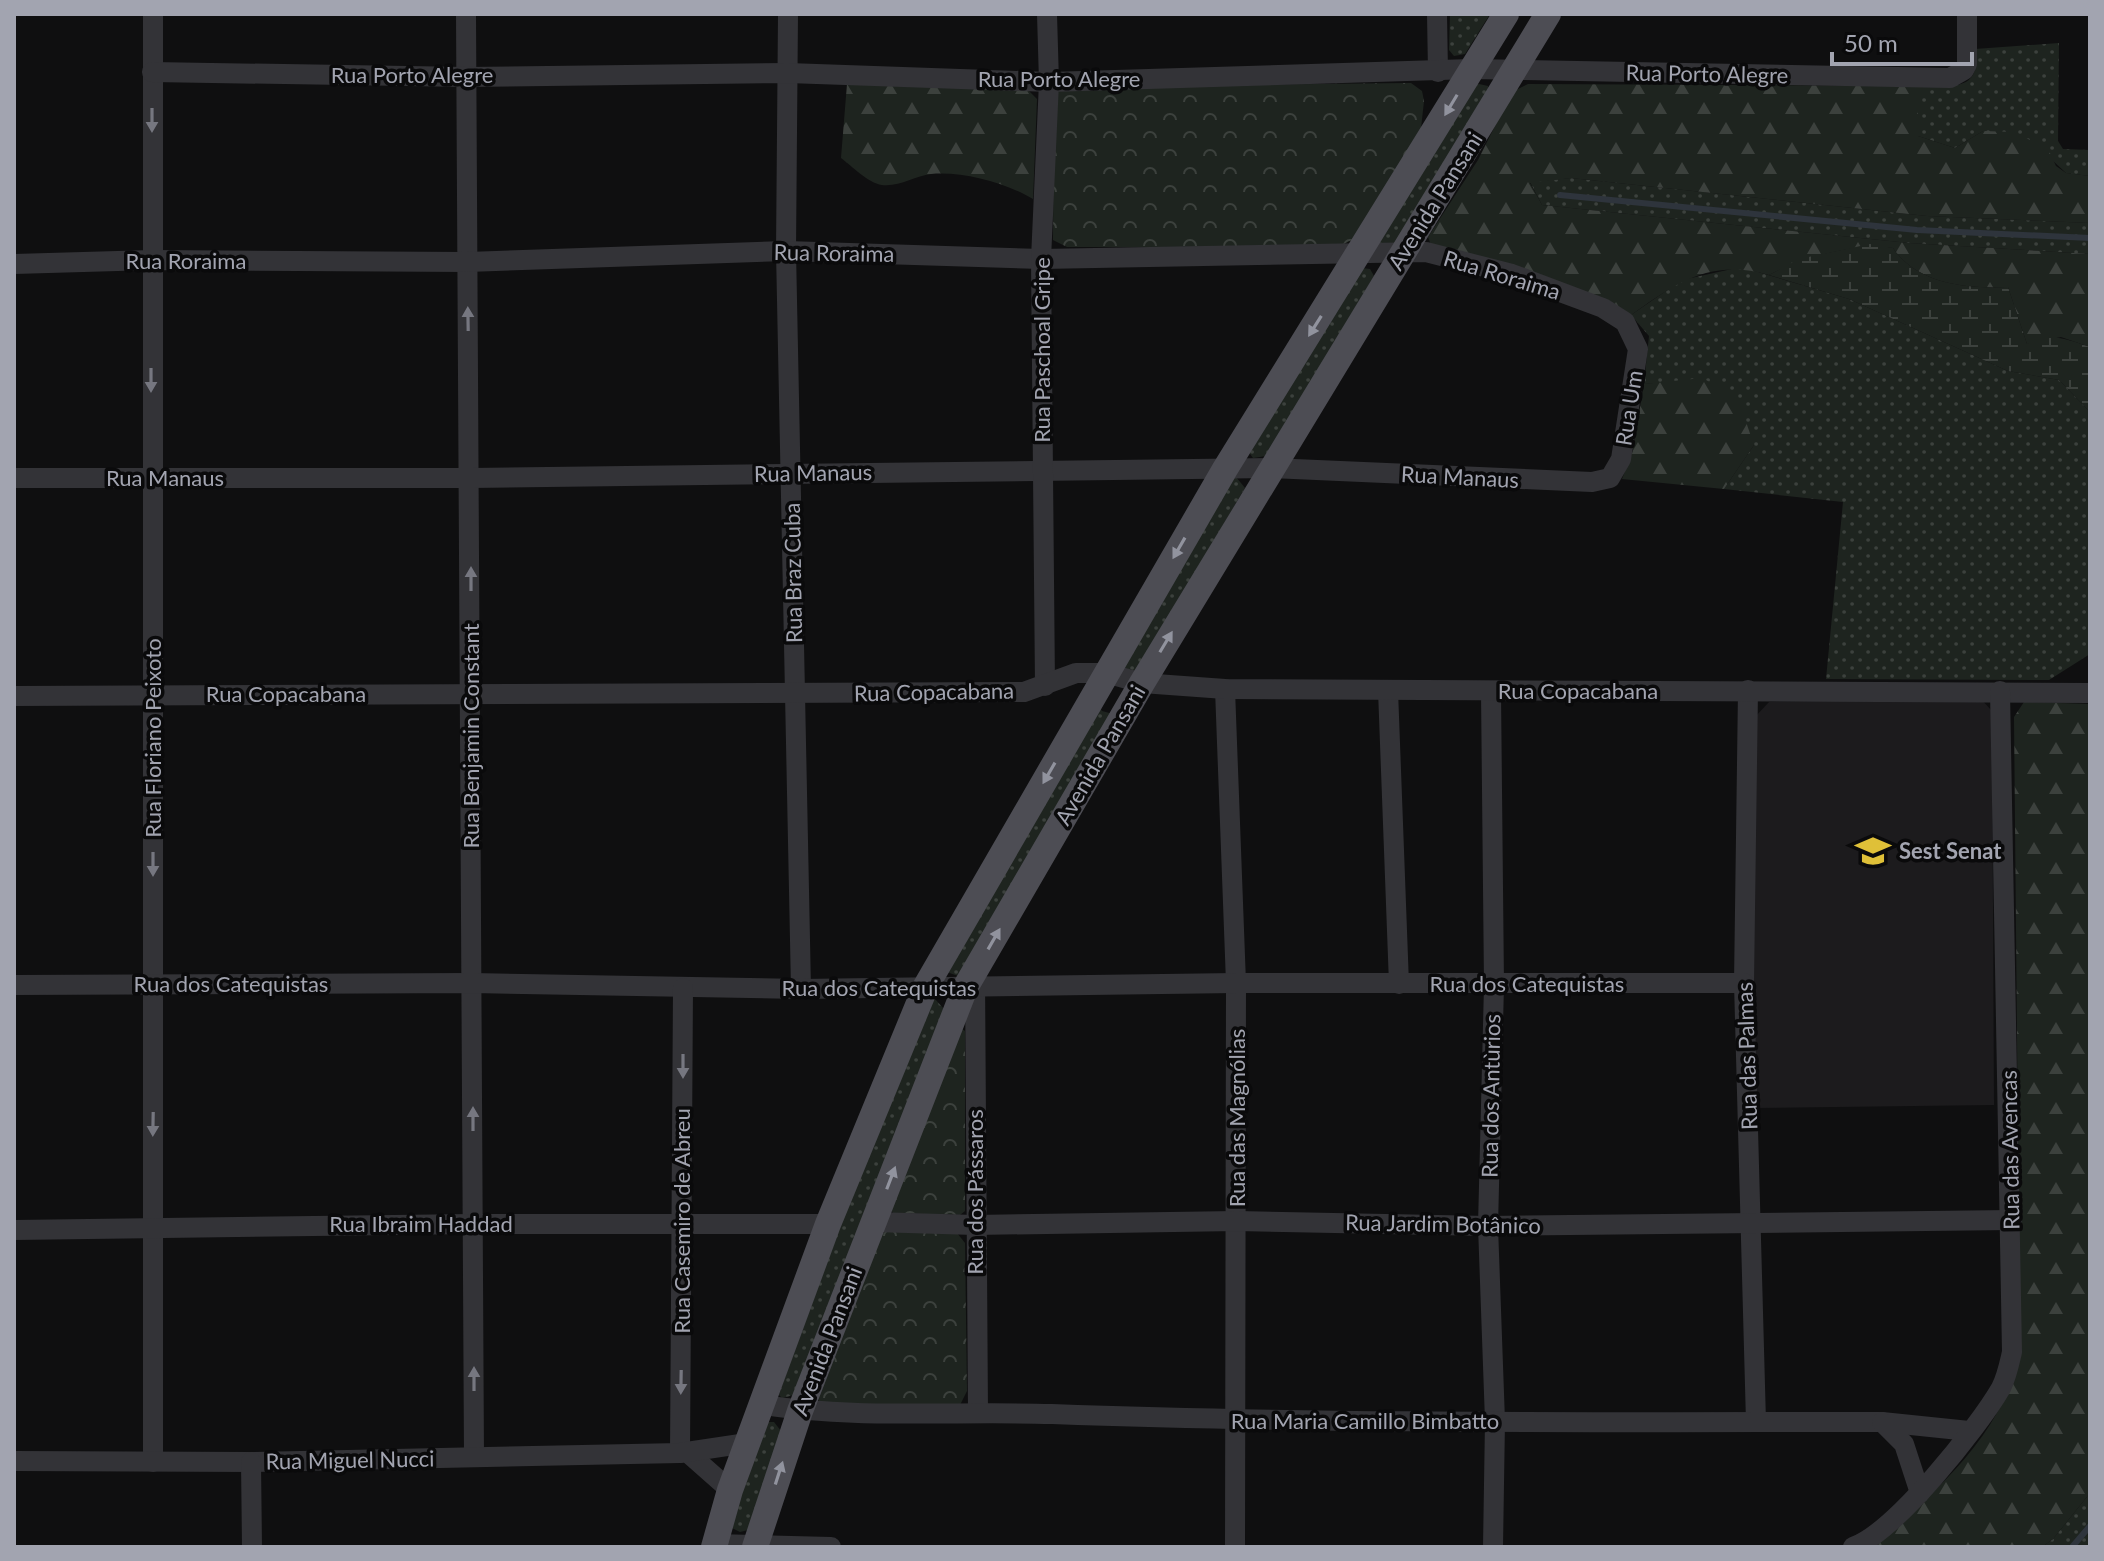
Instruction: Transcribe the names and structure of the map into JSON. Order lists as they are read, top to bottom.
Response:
{
  "streets": {
    "main road": ["Avenida Pansani"],
    "street": [
      "Rua Porto Alegre",
      "Rua Roraima",
      "Rua Paschoal Gripe",
      "Rua Um",
      "Rua Manaus",
      "Rua Braz Cuba",
      "Rua Copacabana",
      "Rua Benjamin Constant",
      "Rua Floriano Peixoto",
      "Rua dos Catequistas",
      "Rua das Palmas",
      "Rua dos Antùrios",
      "Rua das Magnólias",
      "Rua das Avencas",
      "Rua dos Pássaros",
      "Rua Casemiro de Abreu",
      "Rua Ibraim Haddad",
      "Rua Jardim Botânico",
      "Rua Maria Camillo Bimbatto",
      "Rua Miguel Nucci"
    ]
  },
  "crossings": [
    ["Rua Porto Alegre", "Avenida Pansani"],
    ["Rua Porto Alegre", "Rua Paschoal Gripe"],
    ["Rua Porto Alegre", "Rua Braz Cuba"],
    ["Rua Porto Alegre", "Rua Benjamin Constant"],
    ["Rua Porto Alegre", "Rua Floriano Peixoto"],
    ["Avenida Pansani", "Rua Roraima"],
    ["Avenida Pansani", "Rua Manaus"],
    ["Avenida Pansani", "Rua Copacabana"],
    ["Avenida Pansani", "Rua dos Catequistas"],
    ["Avenida Pansani", "Rua dos Pássaros"],
    ["Avenida Pansani", "Rua Ibraim Haddad"],
    ["Avenida Pansani", "Rua Jardim Botânico"],
    ["Avenida Pansani", "Rua Maria Camillo Bimbatto"],
    ["Avenida Pansani", "Rua Miguel Nucci"],
    ["Rua Roraima", "Rua Paschoal Gripe"],
    ["Rua Roraima", "Rua Um"],
    ["Rua Roraima", "Rua Braz Cuba"],
    ["Rua Roraima", "Rua Benjamin Constant"],
    ["Rua Roraima", "Rua Floriano Peixoto"],
    ["Rua Paschoal Gripe", "Rua Manaus"],
    ["Rua Paschoal Gripe", "Rua Copacabana"],
    ["Rua Um", "Rua Manaus"],
    ["Rua Manaus", "Rua Braz Cuba"],
    ["Rua Manaus", "Rua Benjamin Constant"],
    ["Rua Manaus", "Rua Floriano Peixoto"],
    ["Rua Braz Cuba", "Rua Copacabana"],
    ["Rua Braz Cuba", "Rua dos Catequistas"],
    ["Rua Copacabana", "Rua Benjamin Constant"],
    ["Rua Copacabana", "Rua Floriano Peixoto"],
    ["Rua Copacabana", "Rua das Palmas"],
    ["Rua Copacabana", "Rua dos Antùrios"],
    ["Rua Copacabana", "Rua das Magnólias"],
    ["Rua Copacabana", "Rua das Avencas"],
    ["Rua Benjamin Constant", "Rua dos Catequistas"],
    ["Rua Benjamin Constant", "Rua Ibraim Haddad"],
    ["Rua Benjamin Constant", "Rua Miguel Nucci"],
    ["Rua Floriano Peixoto", "Rua dos Catequistas"],
    ["Rua Floriano Peixoto", "Rua Ibraim Haddad"],
    ["Rua Floriano Peixoto", "Rua Miguel Nucci"],
    ["Rua dos Catequistas", "Rua das Palmas"],
    ["Rua dos Catequistas", "Rua dos Antùrios"],
    ["Rua dos Catequistas", "Rua das Magnólias"],
    ["Rua dos Catequistas", "Rua dos Pássaros"],
    ["Rua dos Catequistas", "Rua Casemiro de Abreu"],
    ["Rua das Palmas", "Rua Jardim Botânico"],
    ["Rua das Palmas", "Rua Maria Camillo Bimbatto"],
    ["Rua dos Antùrios", "Rua Jardim Botânico"],
    ["Rua dos Antùrios", "Rua Maria Camillo Bimbatto"],
    ["Rua das Magnólias", "Rua Jardim Botânico"],
    ["Rua das Magnólias", "Rua Maria Camillo Bimbatto"],
    ["Rua das Avencas", "Rua Jardim Botânico"],
    ["Rua das Avencas", "Rua Maria Camillo Bimbatto"],
    ["Rua dos Pássaros", "Rua Jardim Botânico"],
    ["Rua dos Pássaros", "Rua Maria Camillo Bimbatto"],
    ["Rua Casemiro de Abreu", "Rua Ibraim Haddad"],
    ["Rua Casemiro de Abreu", "Rua Miguel Nucci"]
  ],
  "one_way": ["Rua Benjamin Constant", "Rua Floriano Peixoto", "Rua Casemiro de Abreu"],
  "places": {
    "school or university": ["Sest Senat"]
  },
  "scale_bar": "50 m"
}
